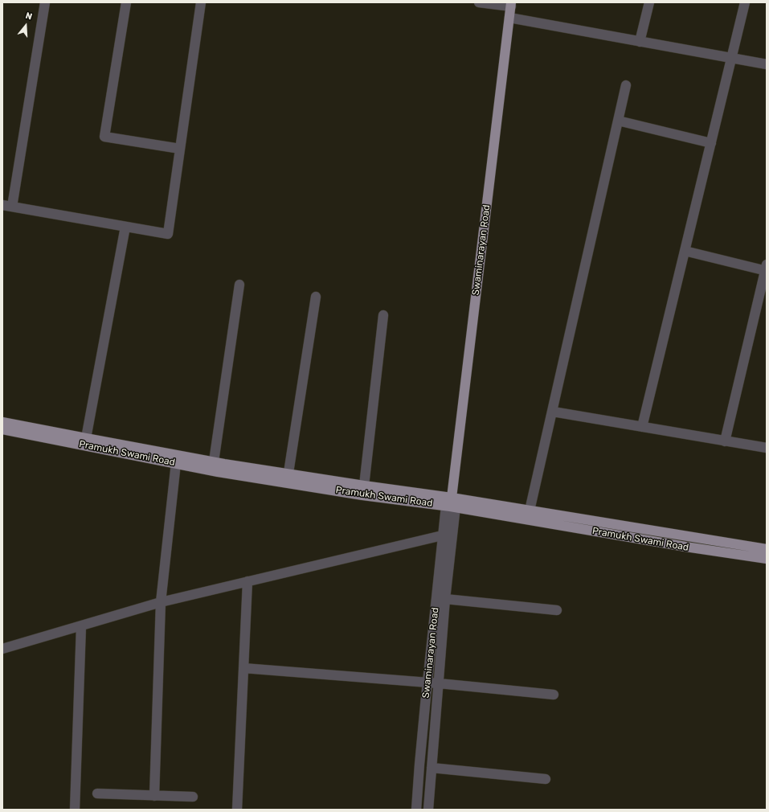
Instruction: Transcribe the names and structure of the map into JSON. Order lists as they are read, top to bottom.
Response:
{
  "streets": {
    "main road": ["Swaminarayan Road", "Pramukh Swami Road"]
  },
  "crossings": [
    ["Swaminarayan Road", "Pramukh Swami Road"]
  ],
  "north": "top"
}
